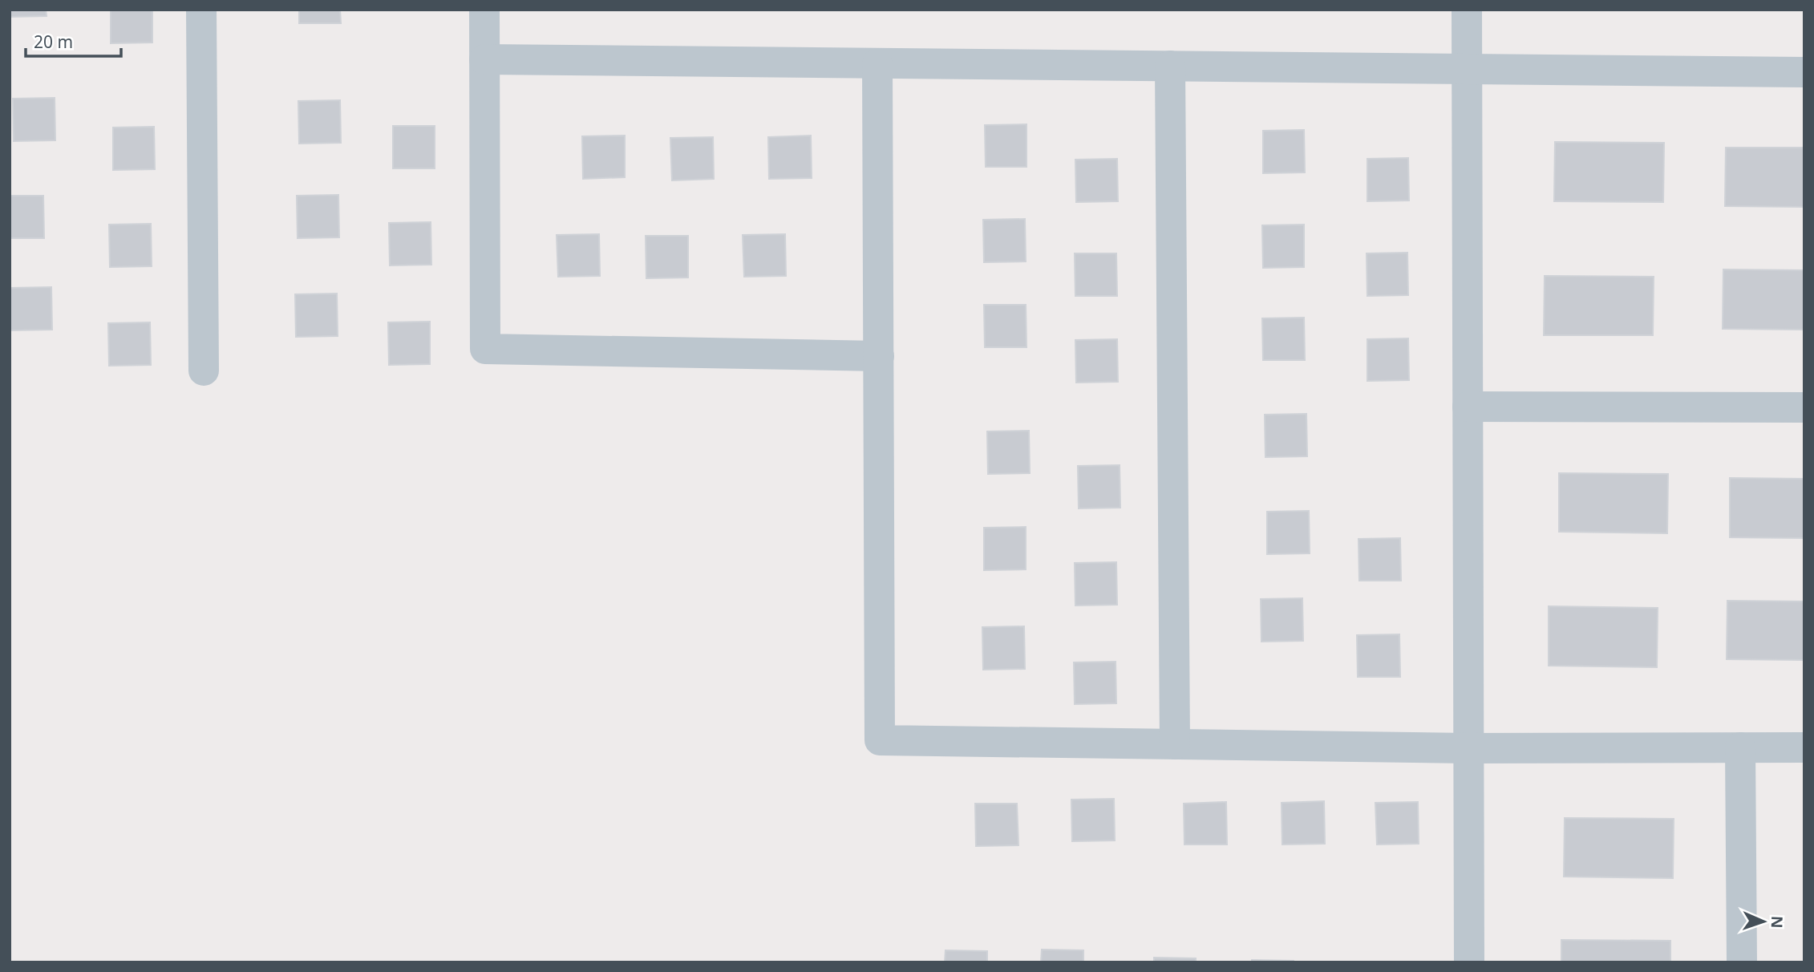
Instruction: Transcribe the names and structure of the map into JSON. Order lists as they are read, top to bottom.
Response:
{
  "scale_bar": "20 m",
  "north": "right"
}
